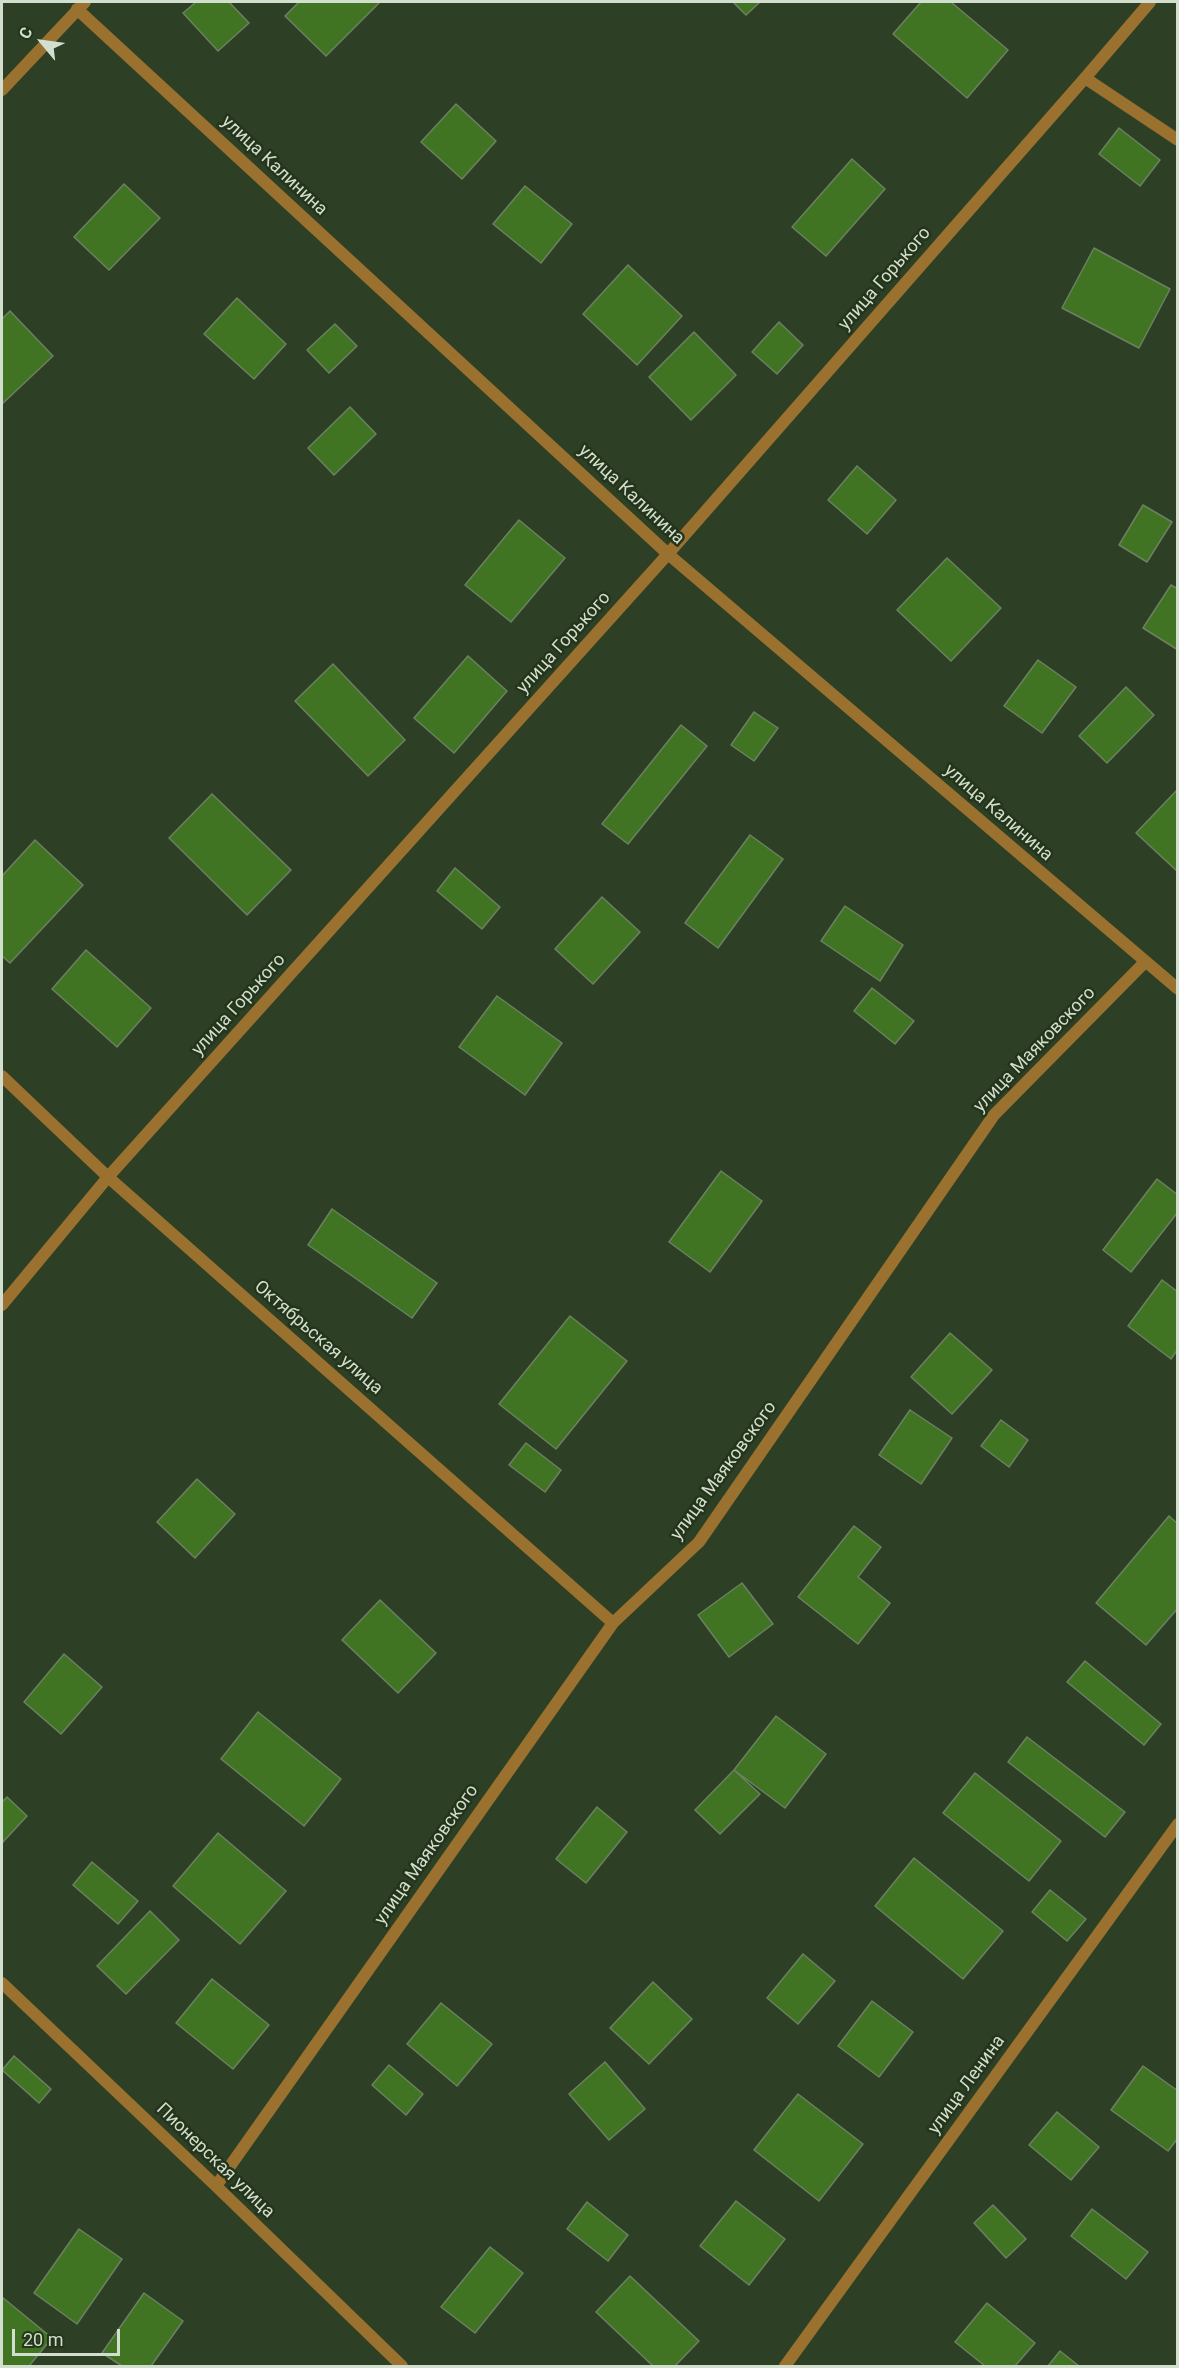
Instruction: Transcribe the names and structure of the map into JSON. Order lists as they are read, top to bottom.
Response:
{
  "streets": {
    "street": [
      "улица Калинина",
      "улица Горького",
      "улица Маяковского",
      "Октябрьская улица",
      "улица Ленина",
      "Пионерская улица"
    ]
  },
  "crossings": [
    ["улица Калинина", "улица Горького"],
    ["улица Калинина", "улица Маяковского"],
    ["улица Горького", "Октябрьская улица"],
    ["улица Маяковского", "Октябрьская улица"],
    ["улица Маяковского", "Пионерская улица"]
  ],
  "scale_bar": "20 m",
  "north": "top left"
}
